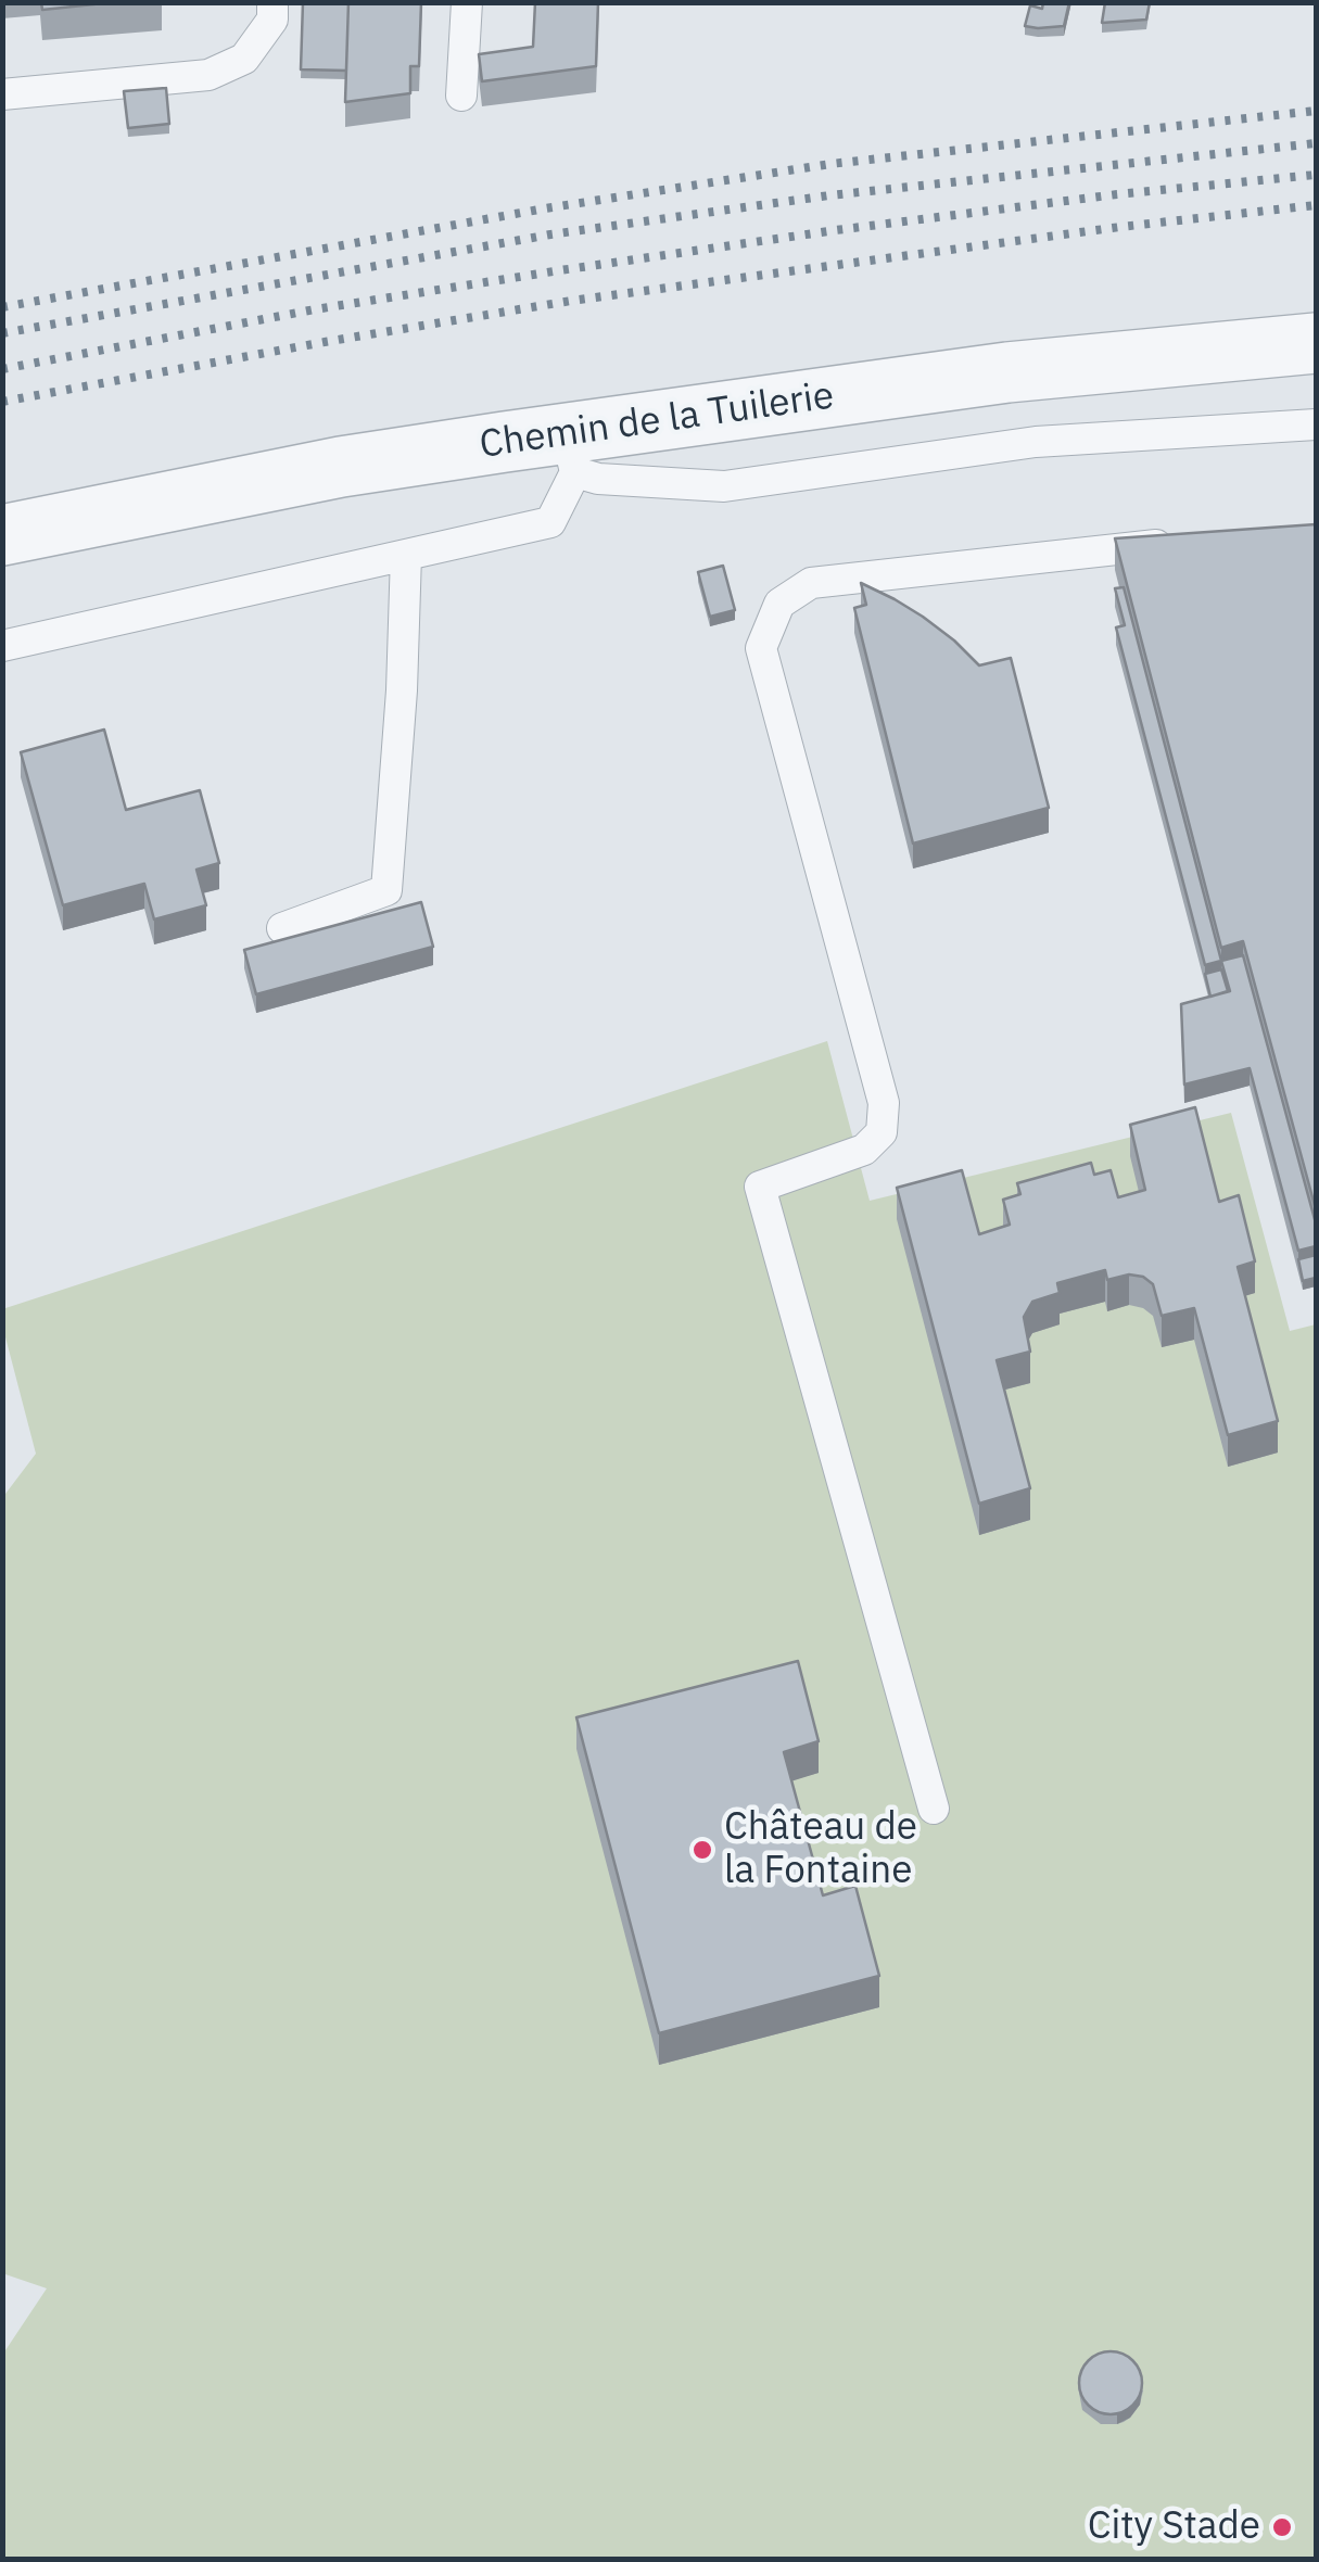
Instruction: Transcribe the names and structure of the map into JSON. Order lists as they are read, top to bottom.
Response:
{
  "streets": {
    "street": ["Chemin de la Tuilerie"]
  },
  "places": ["Château de la Fontaine", "City Stade"]
}
